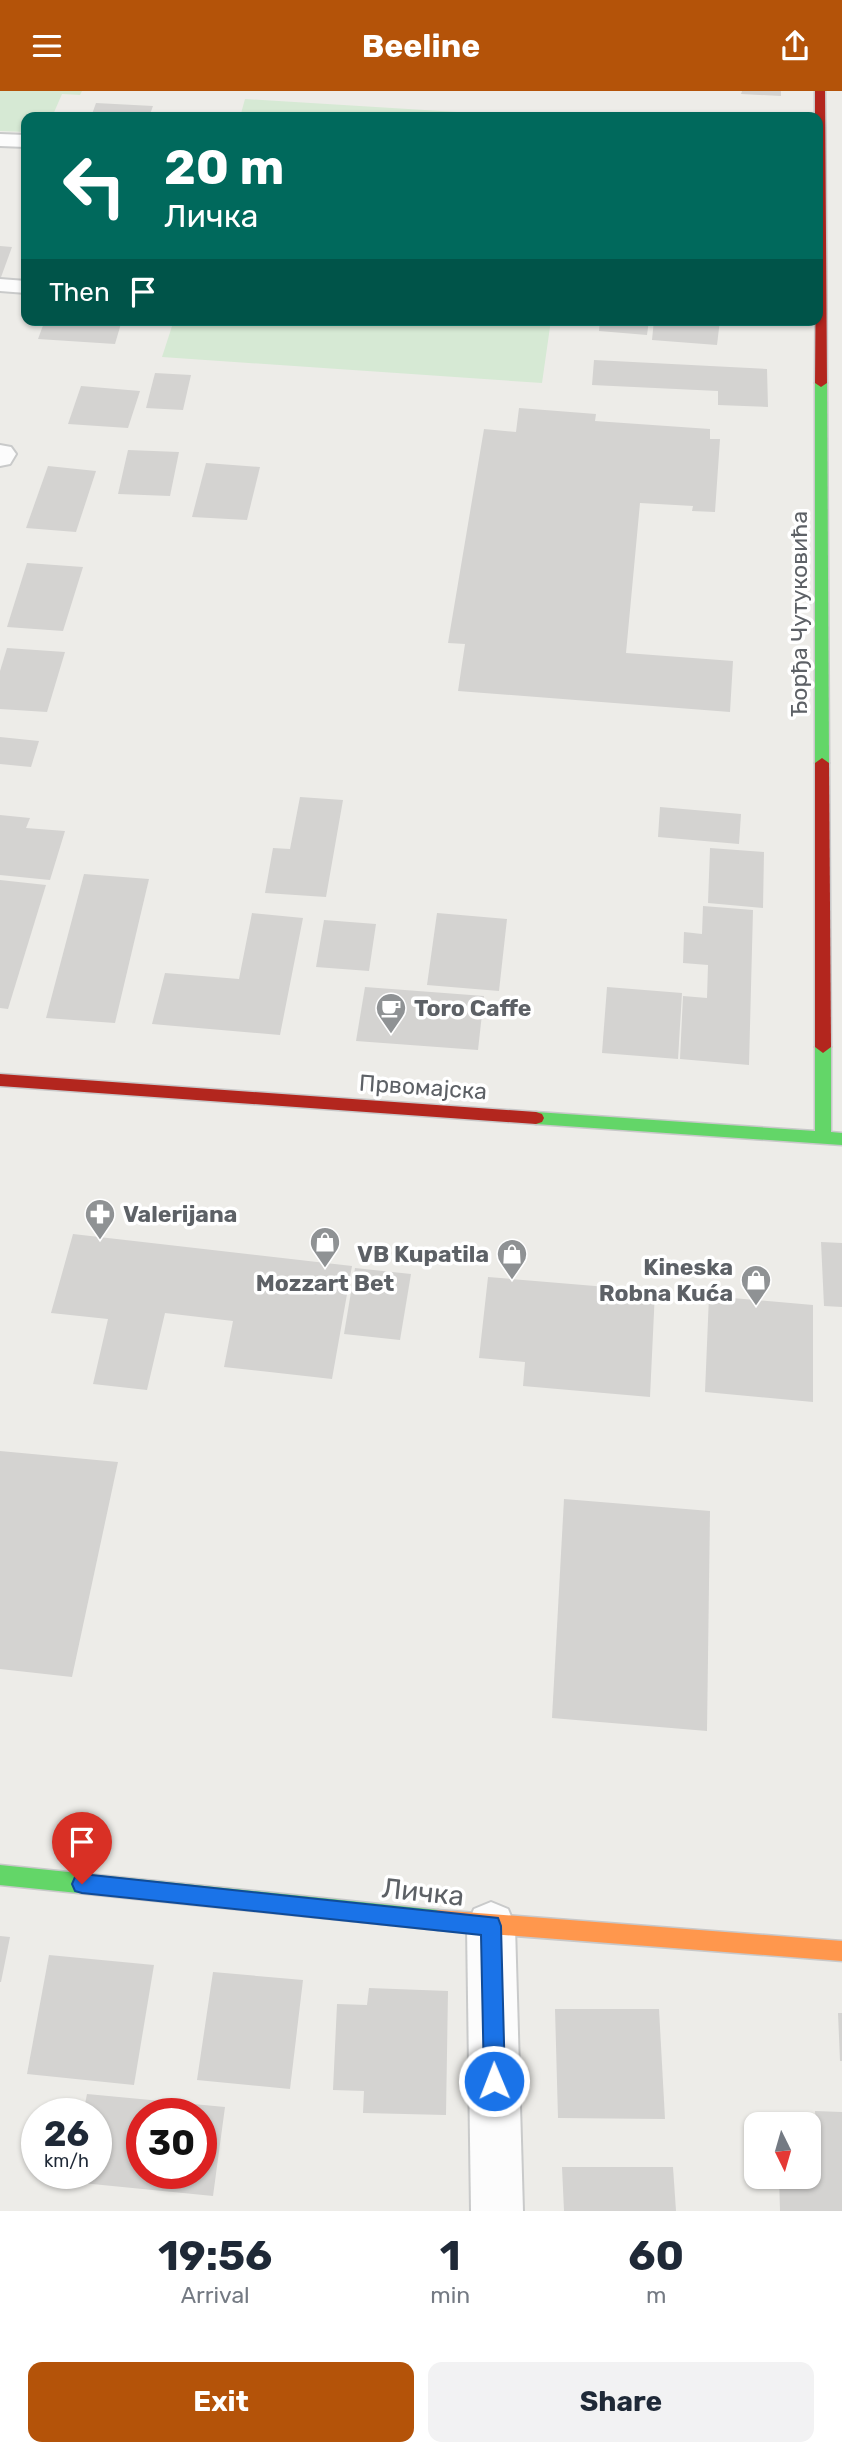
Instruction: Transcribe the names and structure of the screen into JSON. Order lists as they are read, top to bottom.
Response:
{
  "streets": {
    "street": ["Ђорђа Чутуковића", "Првомајска", "Личка"]
  },
  "crossings": [
    ["Ђорђа Чутуковића", "Првомајска"]
  ],
  "places": {
    "cafe": ["Toro Caffe"],
    "pharmacy": ["Valerijana"],
    "shop": ["Mozzart Bet", "VB Kupatila", "Kineska Robna Kuća"]
  },
  "north": "bottom",
  "page": {
    "header": "Beeline",
    "turn": ["20 m", "Личка"],
    "then": "Then",
    "speed": "26 km/h",
    "limit": "30",
    "eta": [
      "19:56",
      "Arrival",
      "1",
      "min",
      "60",
      "m"
    ],
    "buttons": ["Exit", "Share"]
  }
}
